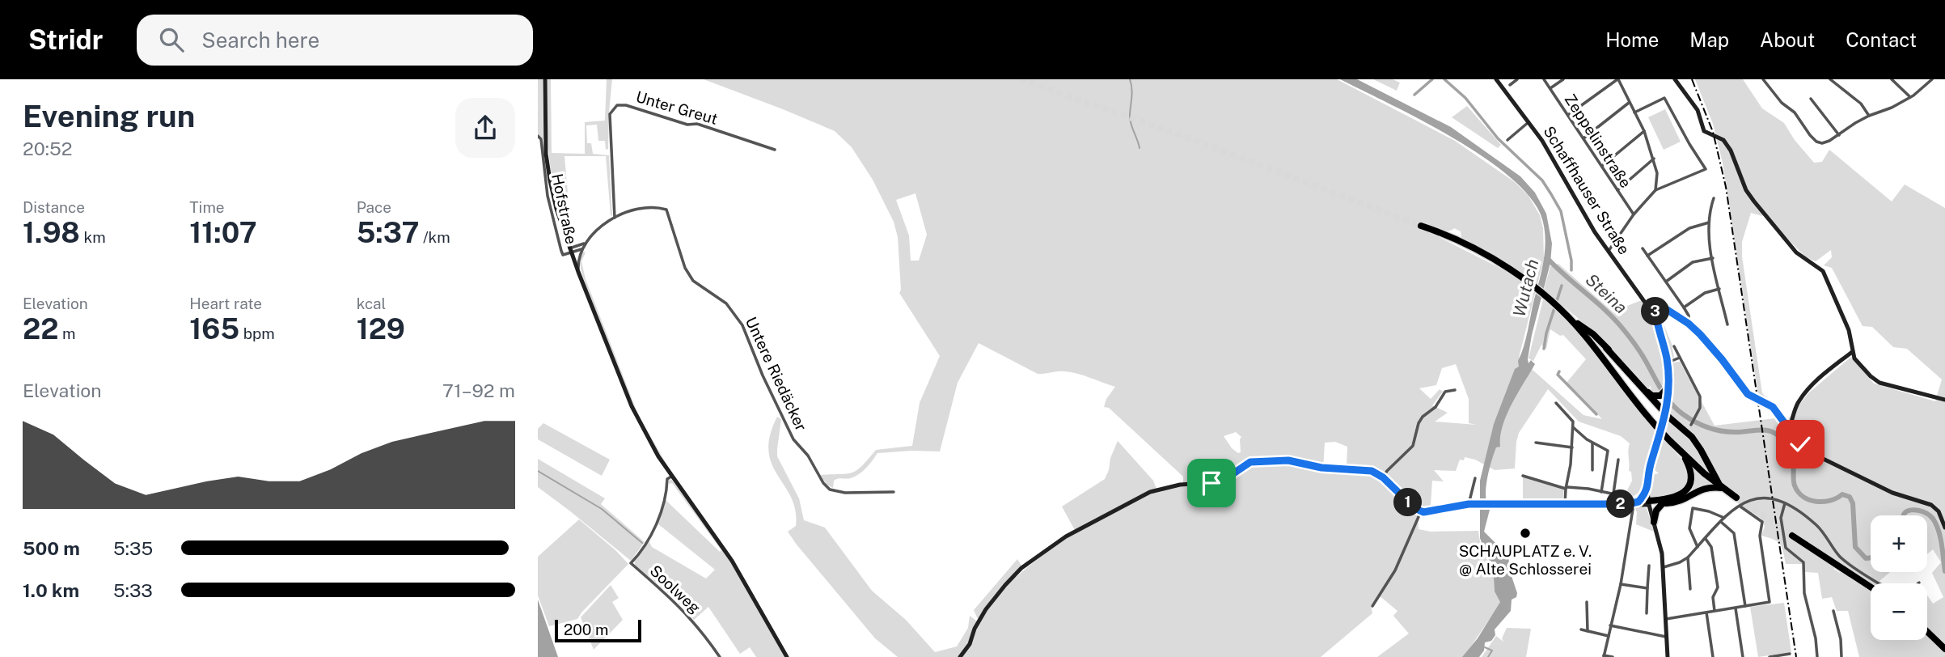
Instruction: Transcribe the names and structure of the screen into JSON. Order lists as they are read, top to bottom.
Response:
{
  "streets": {
    "main road": ["Schaffhauser Straße"],
    "street": [
      "Unter Greut",
      "Zeppelinstraße",
      "Hofstraße",
      "Untere Riedäcker",
      "Soolweg"
    ]
  },
  "crossings": [
    ["Unter Greut", "Untere Riedäcker"],
    ["Hofstraße", "Untere Riedäcker"]
  ],
  "water": ["Wutach", "Steina"],
  "places": ["SCHAUPLATZ e. V. @ Alte Schlosserei"],
  "scale_bar": "200 m",
  "page": {
    "header": "Stridr",
    "search": "Search here",
    "nav": [
      "Home",
      "Map",
      "About",
      "Contact"
    ],
    "heading": ["Evening run", "20:52"],
    "stats": [
      ["Distance", "1.98 km"],
      ["Time", "11:07"],
      ["Pace", "5:37 /km"],
      ["Elevation", "22 m"],
      ["Heart rate", "165 bpm"],
      ["kcal", "129"]
    ],
    "pins": ["3", "1", "2"],
    "chart": ["Elevation", "71–92 m"],
    "map_buttons": ["+", "−"],
    "list": [
      {
        "name": "500 m",
        "note": "5:35"
      },
      {
        "name": "1.0 km",
        "note": "5:33"
      }
    ],
    "scale": "200 m"
  }
}
